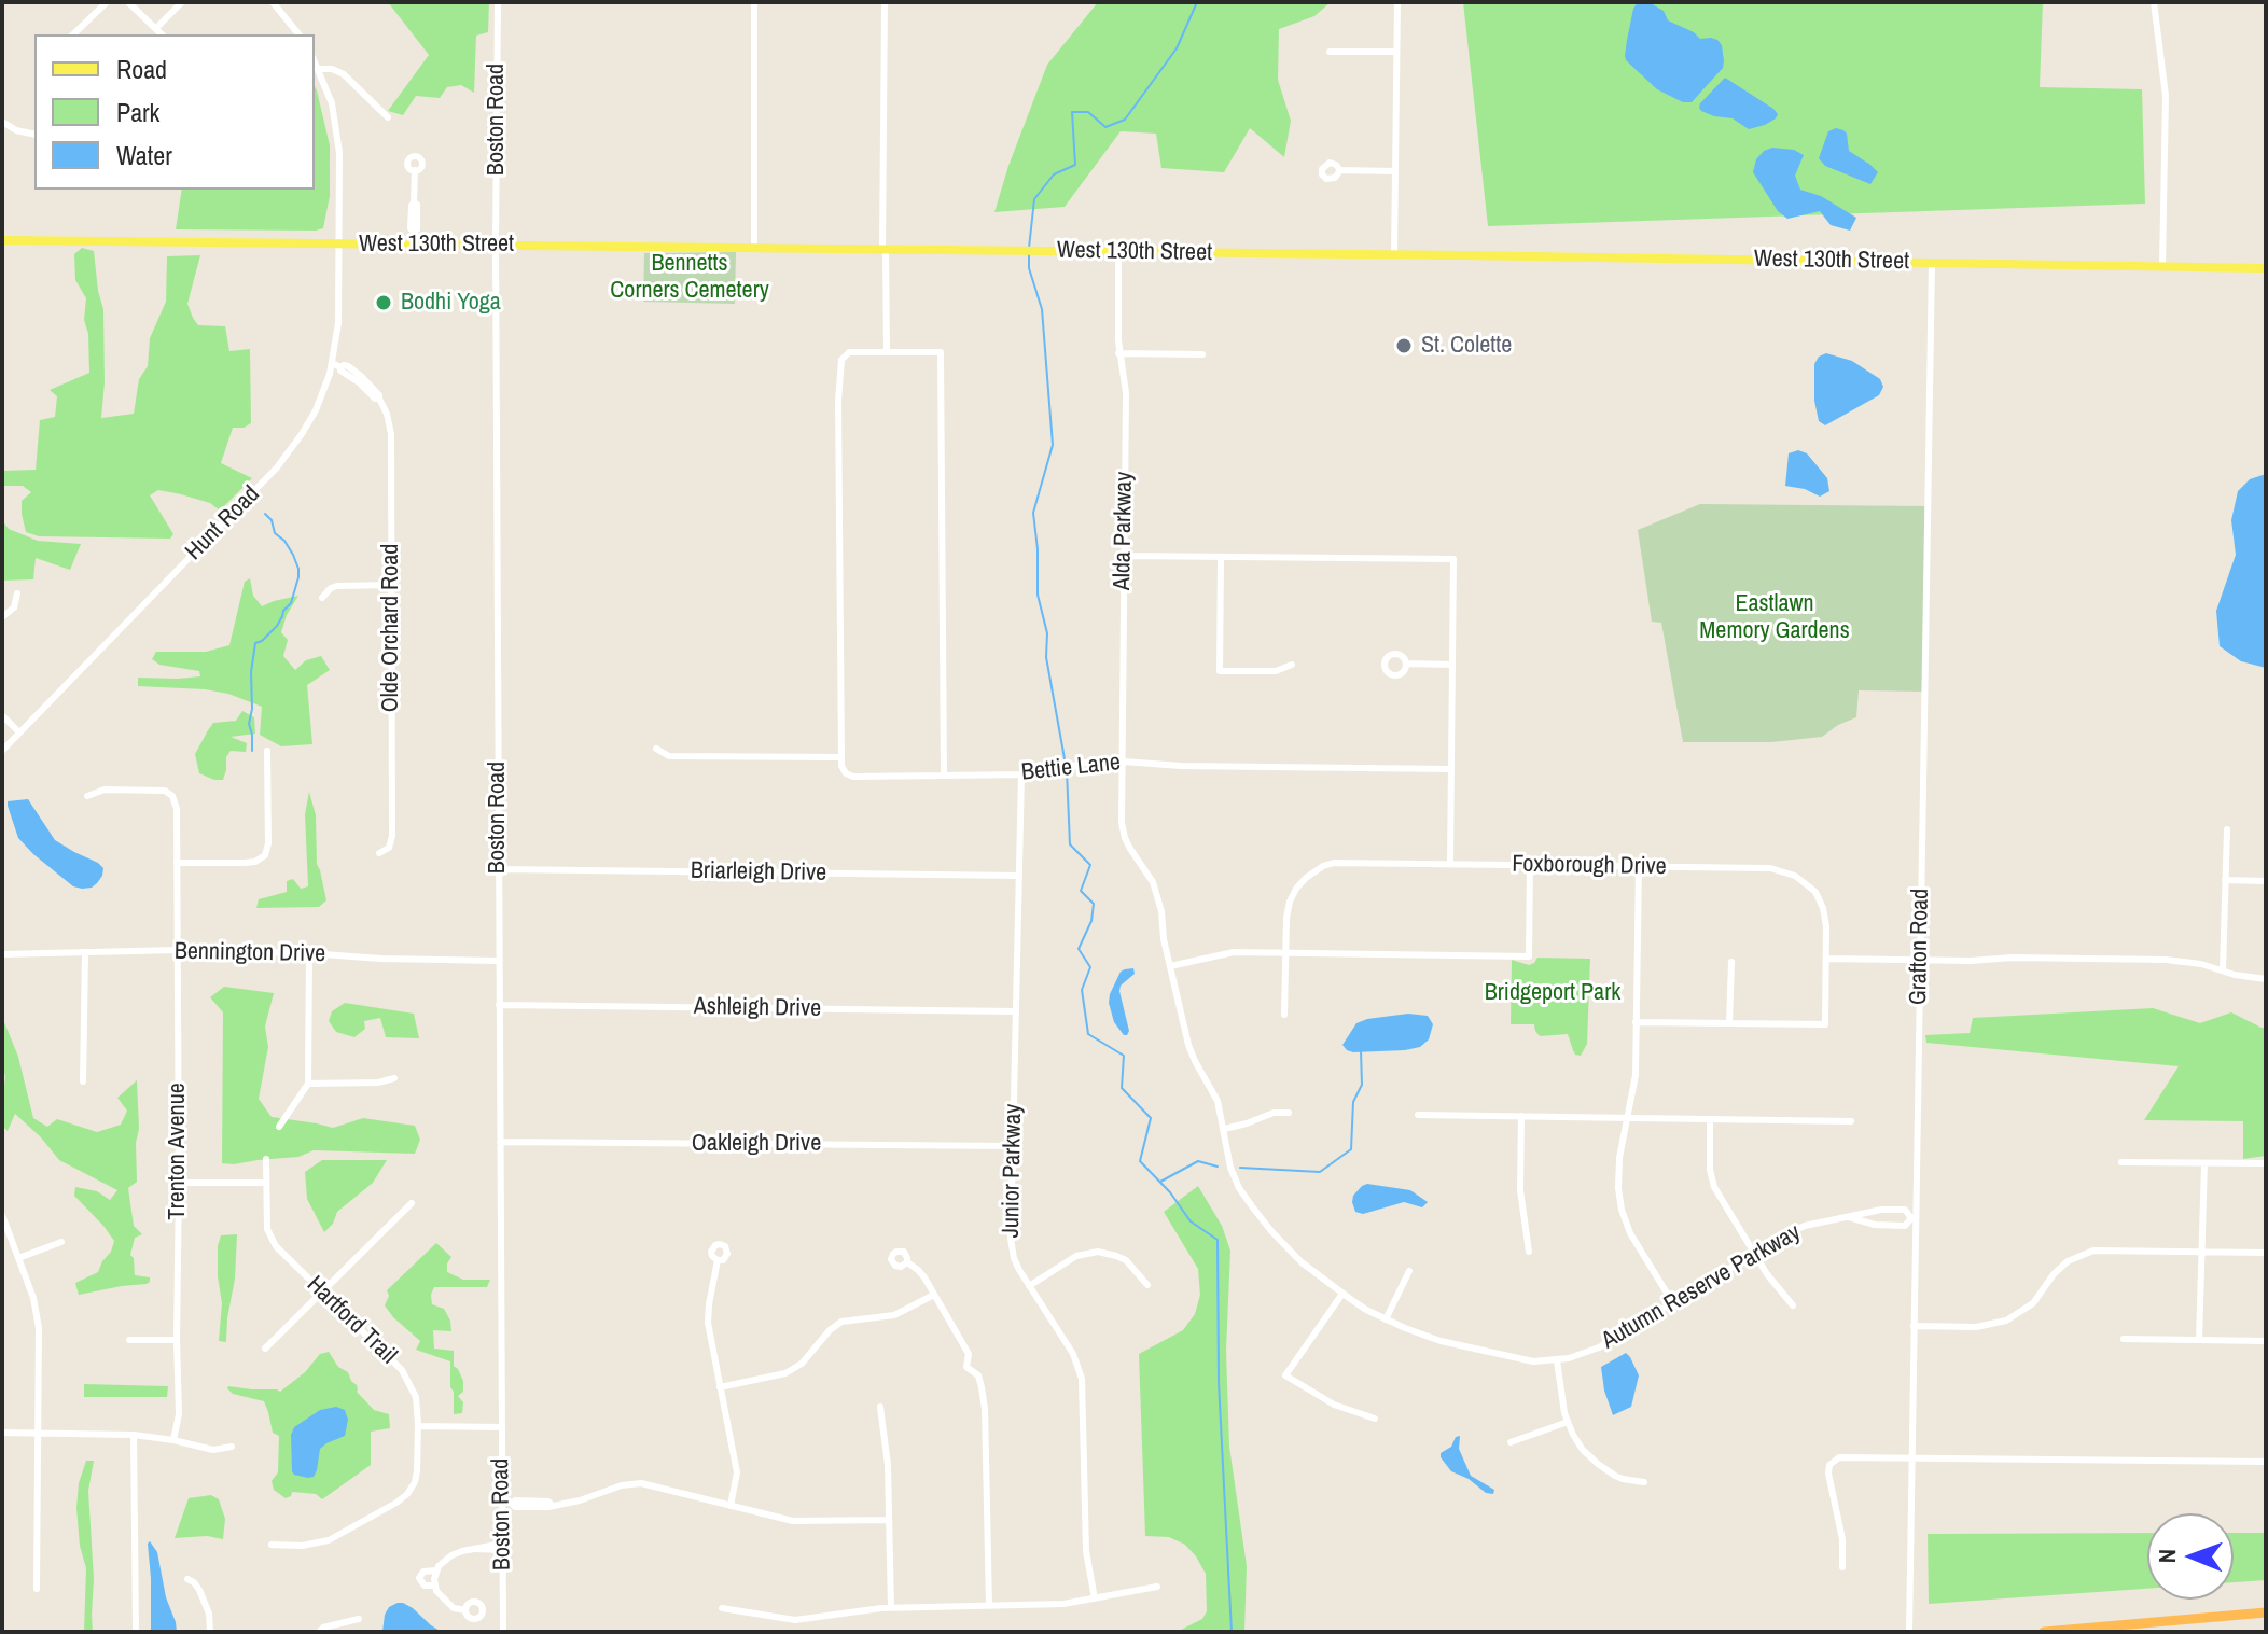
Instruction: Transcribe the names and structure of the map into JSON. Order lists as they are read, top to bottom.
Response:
{
  "streets": {
    "main road": ["West 130th Street"],
    "street": [
      "Boston Road",
      "Hunt Road",
      "Alda Parkway",
      "Olde Orchard Road",
      "Bettie Lane",
      "Foxborough Drive",
      "Briarleigh Drive",
      "Grafton Road",
      "Bennington Drive",
      "Ashleigh Drive",
      "Oakleigh Drive",
      "Trenton Avenue",
      "Junior Parkway",
      "Autumn Reserve Parkway",
      "Hartford Trail"
    ]
  },
  "crossings": [
    ["Boston Road", "West 130th Street"],
    ["Boston Road", "Briarleigh Drive"],
    ["Boston Road", "Bennington Drive"],
    ["Boston Road", "Ashleigh Drive"],
    ["Boston Road", "Oakleigh Drive"],
    ["West 130th Street", "Hunt Road"],
    ["West 130th Street", "Alda Parkway"],
    ["West 130th Street", "Grafton Road"],
    ["Hunt Road", "Olde Orchard Road"],
    ["Alda Parkway", "Bettie Lane"],
    ["Alda Parkway", "Autumn Reserve Parkway"],
    ["Bettie Lane", "Junior Parkway"],
    ["Briarleigh Drive", "Junior Parkway"],
    ["Grafton Road", "Autumn Reserve Parkway"],
    ["Bennington Drive", "Trenton Avenue"],
    ["Ashleigh Drive", "Junior Parkway"],
    ["Oakleigh Drive", "Junior Parkway"]
  ],
  "parks": ["Bennetts Corners Cemetery", "Eastlawn Memory Gardens", "Bridgeport Park"],
  "places": ["Bodhi Yoga", "St. Colette"],
  "legend": ["Road", "Park", "Water"],
  "north": "left"
}
